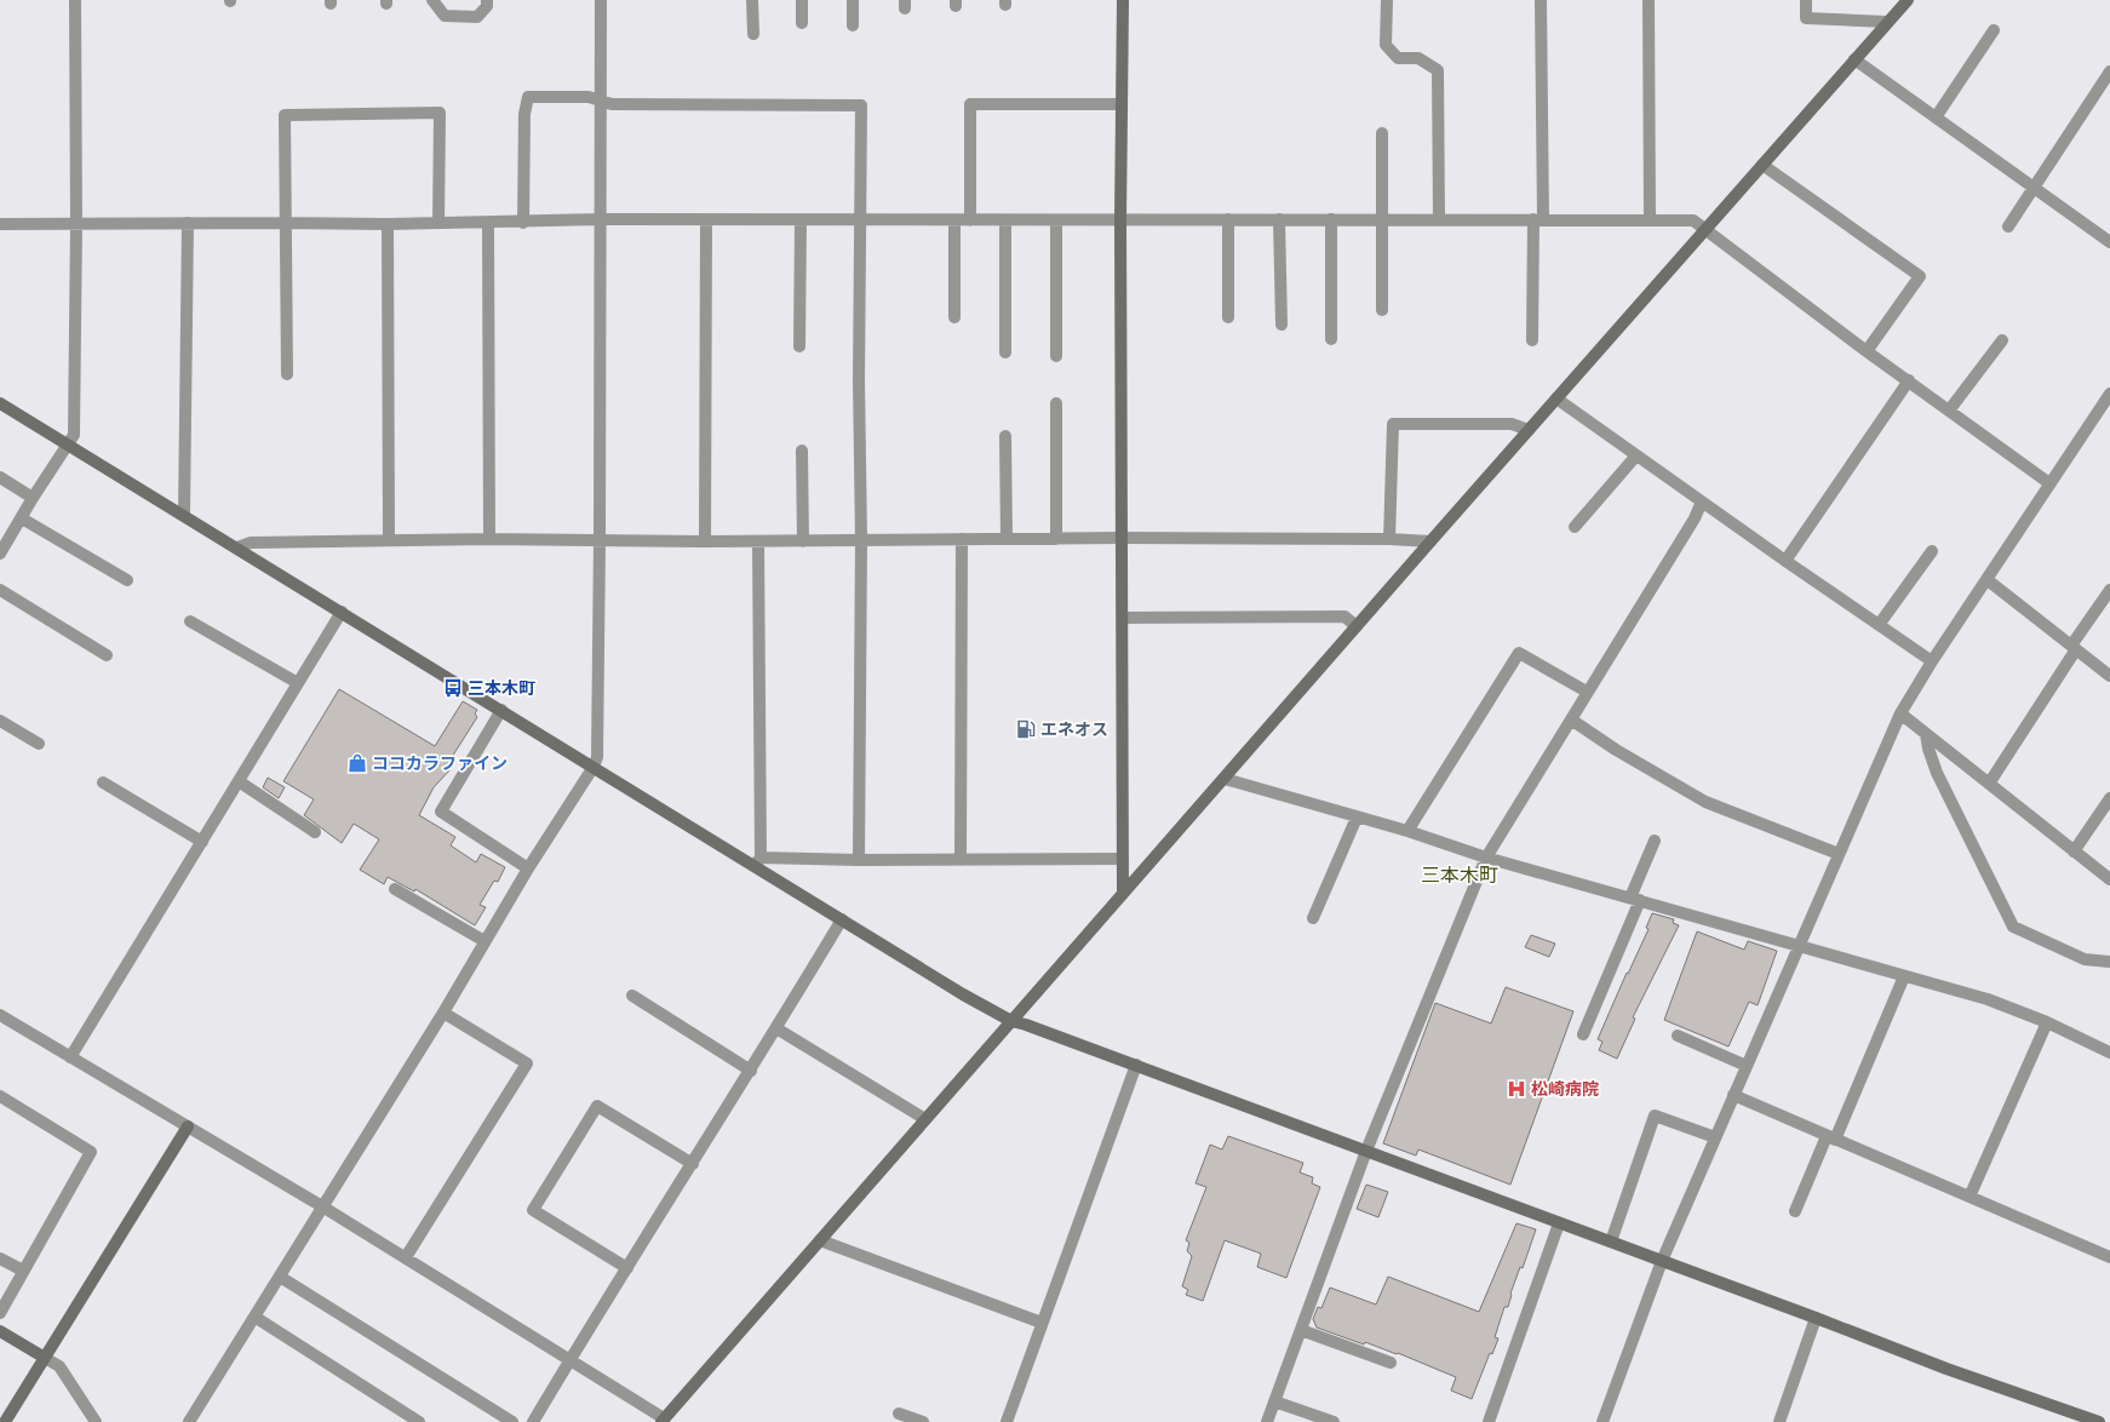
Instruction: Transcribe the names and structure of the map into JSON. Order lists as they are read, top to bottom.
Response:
{
  "districts": ["三本木町"],
  "places": {
    "bus stop": ["三本木町"],
    "fuel station": ["エネオス"],
    "shop": ["ココカラファイン"],
    "hospital": ["松崎病院"]
  }
}
